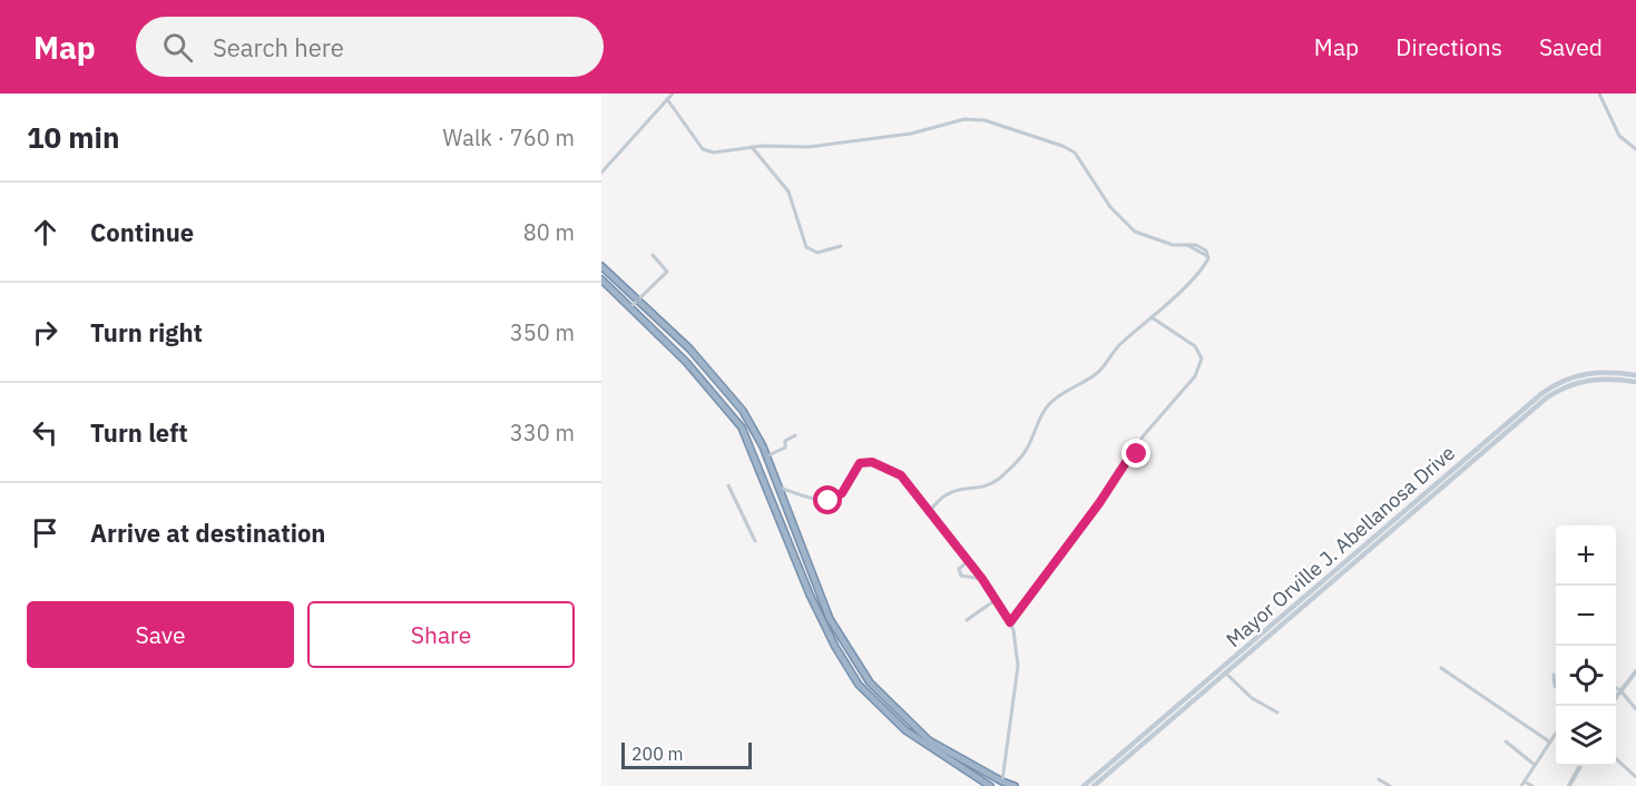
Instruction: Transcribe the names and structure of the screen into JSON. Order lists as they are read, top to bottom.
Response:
{
  "streets": {
    "main road": ["Mayor Orville J. Abellanosa Drive"]
  },
  "scale_bar": "200 m",
  "page": {
    "header": "Map",
    "search": "Search here",
    "nav": ["Map", "Directions", "Saved"],
    "heading": ["10 min", "Walk · 760 m"],
    "list": [
      ["Continue", "80 m"],
      ["Turn right", "350 m"],
      ["Turn left", "330 m"],
      "Arrive at destination"
    ],
    "map_buttons": ["+", "−"],
    "buttons": ["Save", "Share"],
    "scale": "200 m"
  }
}
